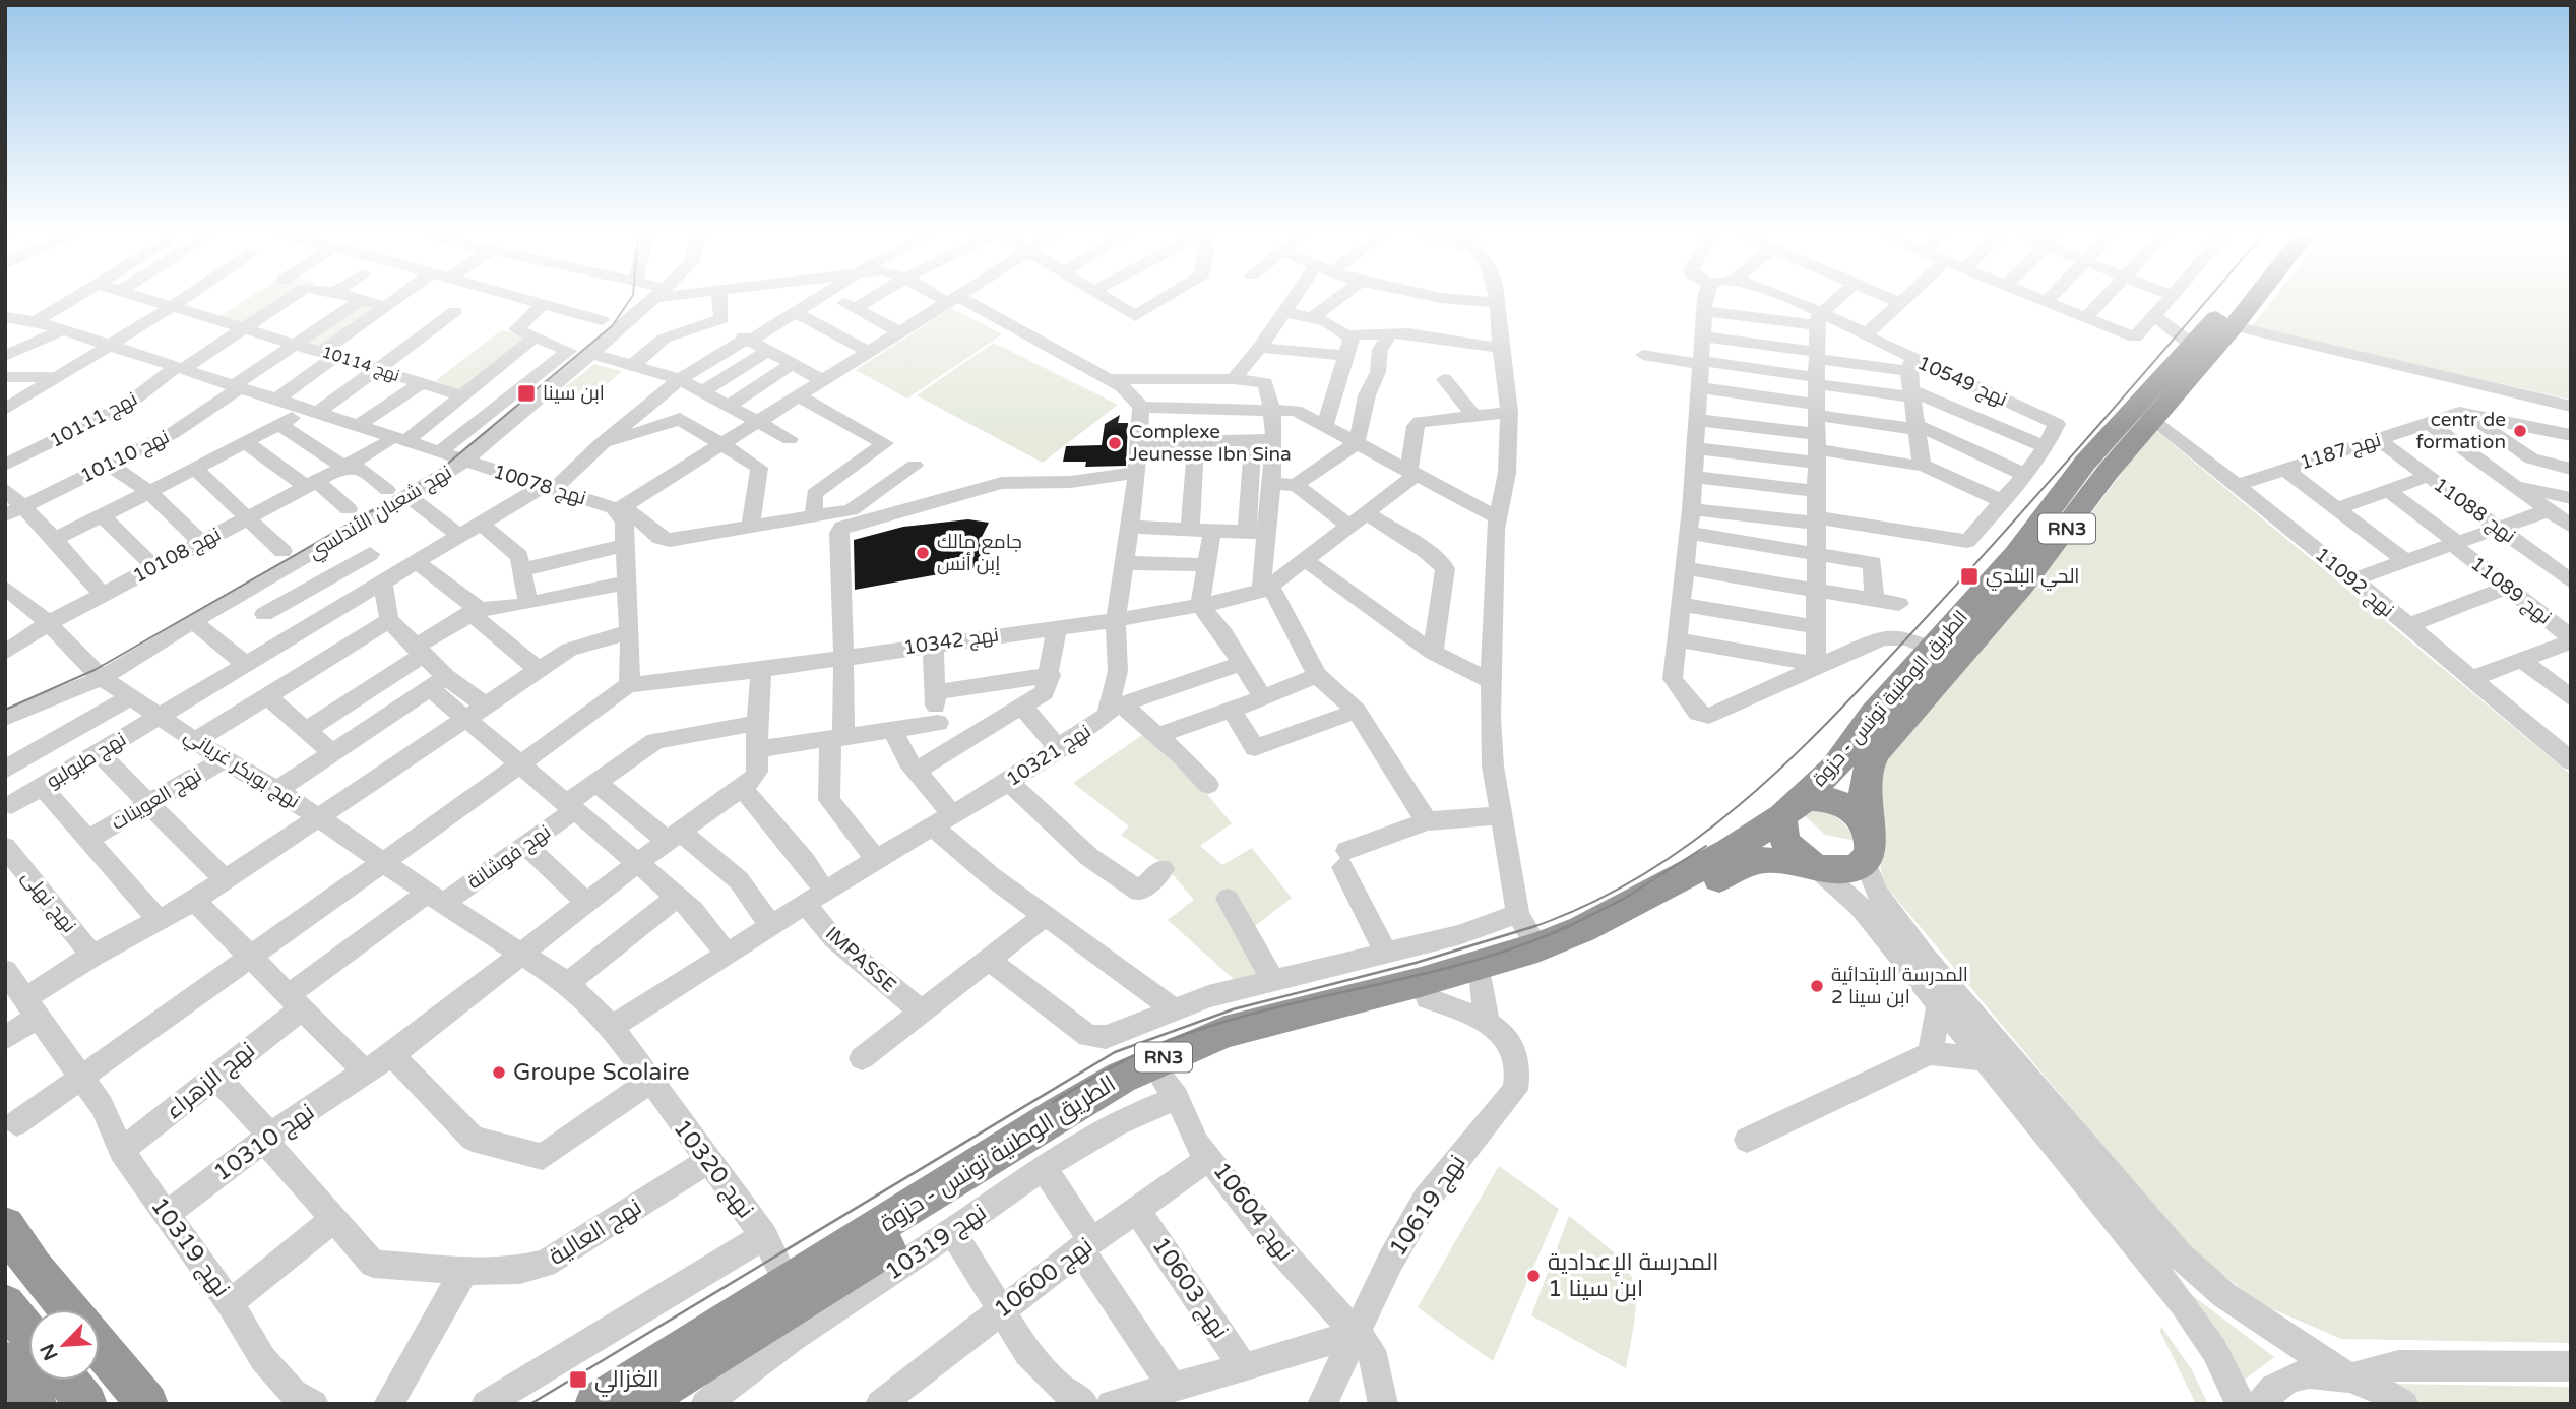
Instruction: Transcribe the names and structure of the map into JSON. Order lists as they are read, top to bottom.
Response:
{
  "streets": {
    "highway": ["RN3", "الطريق الوطنية تونس - حزوة"],
    "street": [
      "نهج 10114",
      "نهج 10549",
      "نهج 10111",
      "نهج 1187",
      "نهج 10110",
      "نهج 10078",
      "نهج 11088",
      "نهج شعبان الأندلسي",
      "نهج 10108",
      "نهج 11092",
      "نهج 11089",
      "نهج 10342",
      "نهج 10321",
      "نهج طبولبو",
      "نهج بوبكر غرياني",
      "نهج العوينات",
      "نهج فوشانة",
      "نهج نهلى",
      "IMPASSE",
      "نهج الزهراء",
      "نهج 10310",
      "نهج 10320",
      "نهج 10619",
      "نهج 10604",
      "نهج العالية",
      "نهج 10319",
      "نهج 10600",
      "نهج 10603"
    ]
  },
  "crossings": [
    ["نهج 10114", "نهج 10111"],
    ["نهج 10114", "نهج 10110"],
    ["نهج 10111", "نهج 10078"],
    ["نهج 1187", "نهج 11088"],
    ["نهج 1187", "نهج 11092"],
    ["نهج 10110", "نهج 10078"],
    ["نهج 10078", "نهج شعبان الأندلسي"],
    ["نهج 10078", "نهج طبولبو"],
    ["نهج شعبان الأندلسي", "نهج بوبكر غرياني"],
    ["RN3", "الطريق الوطنية تونس - حزوة"],
    ["نهج 10108", "نهج بوبكر غرياني"],
    ["نهج 11092", "الطريق الوطنية تونس - حزوة"],
    ["الطريق الوطنية تونس - حزوة", "نهج 10320"],
    ["الطريق الوطنية تونس - حزوة", "نهج 10604"],
    ["الطريق الوطنية تونس - حزوة", "نهج 10319"],
    ["نهج 10321", "IMPASSE"],
    ["نهج 10321", "نهج 10320"],
    ["نهج طبولبو", "نهج بوبكر غرياني"],
    ["نهج بوبكر غرياني", "نهج العوينات"],
    ["نهج بوبكر غرياني", "نهج 10320"],
    ["نهج فوشانة", "نهج الزهراء"],
    ["نهج فوشانة", "نهج 10320"],
    ["IMPASSE", "نهج 10310"],
    ["نهج الزهراء", "نهج العالية"],
    ["نهج الزهراء", "نهج 10319"],
    ["نهج 10310", "نهج 10320"],
    ["نهج 10310", "نهج العالية"],
    ["نهج 10310", "نهج 10319"],
    ["نهج 10320", "نهج العالية"],
    ["نهج 10619", "نهج 10604"],
    ["نهج 10604", "نهج 10319"],
    ["نهج 10604", "نهج 10600"],
    ["نهج 10600", "نهج 10603"]
  ],
  "places": {
    "transit": ["ابن سينا", "الحي البلدي", "الغزالي"],
    "other": [
      "centr de formation",
      "Complexe Jeunesse Ibn Sina",
      "جامع مالك إبن أنس",
      "المدرسة الابتدائية ابن سينا 2",
      "Groupe Scolaire",
      "المدرسة الإعدادية ابن سينا 1"
    ]
  },
  "north": "bottom left"
}
